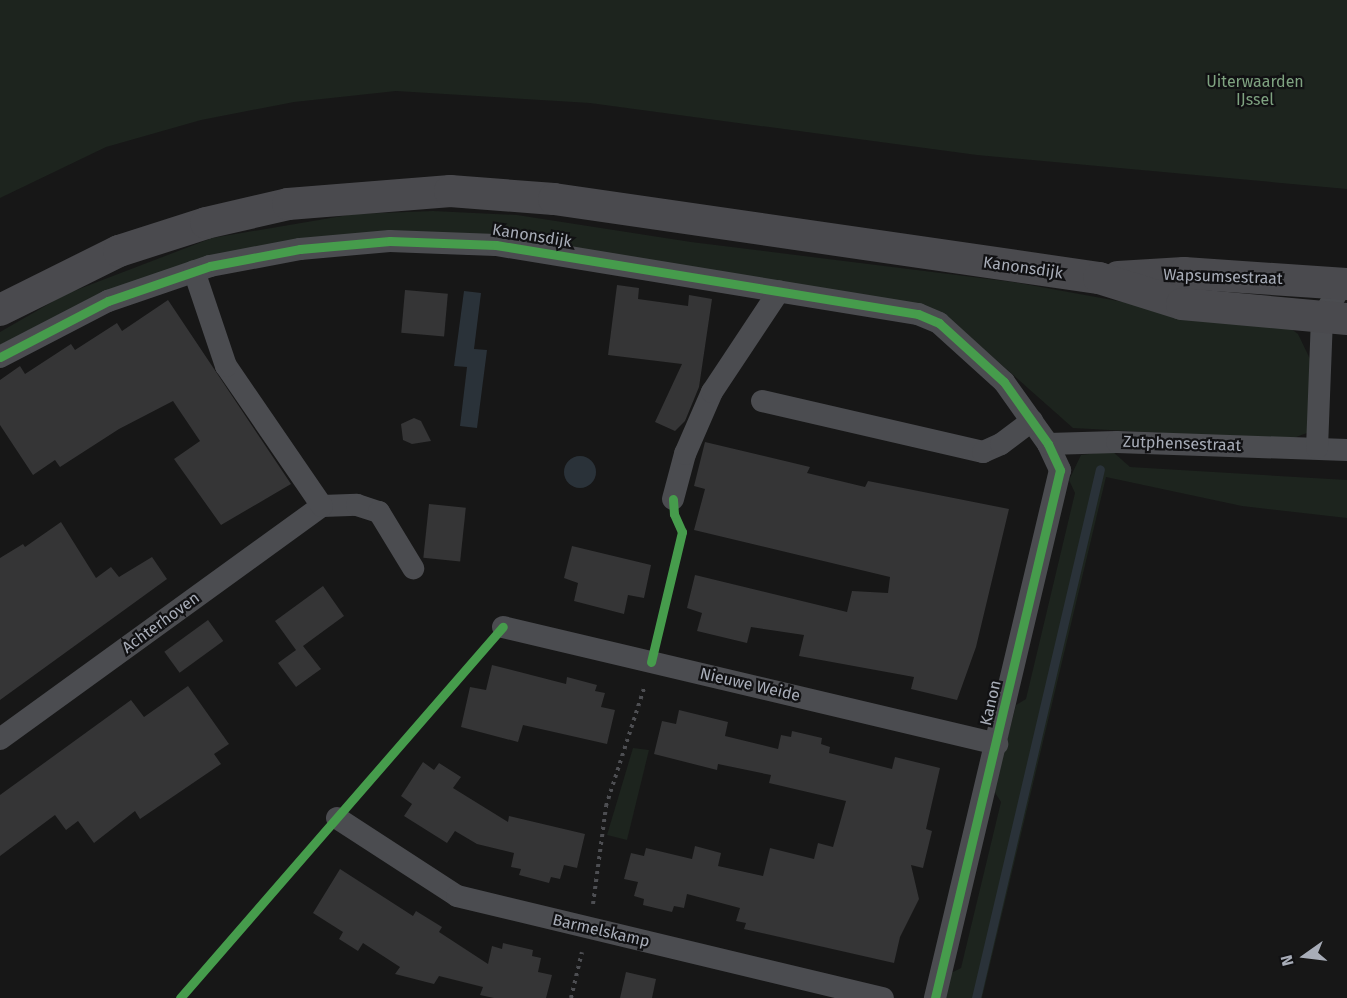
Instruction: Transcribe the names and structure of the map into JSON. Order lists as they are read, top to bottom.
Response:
{
  "streets": {
    "street": [
      "Kanonsdijk",
      "Wapsumsestraat",
      "Zutphensestraat",
      "Achterhoven",
      "Nieuwe Weide",
      "Kanon",
      "Barmelskamp"
    ]
  },
  "crossings": [
    ["Kanonsdijk", "Wapsumsestraat"],
    ["Kanonsdijk", "Kanon"],
    ["Zutphensestraat", "Kanon"],
    ["Nieuwe Weide", "Kanon"]
  ],
  "parks": ["Uiterwaarden IJssel"],
  "north": "left"
}
